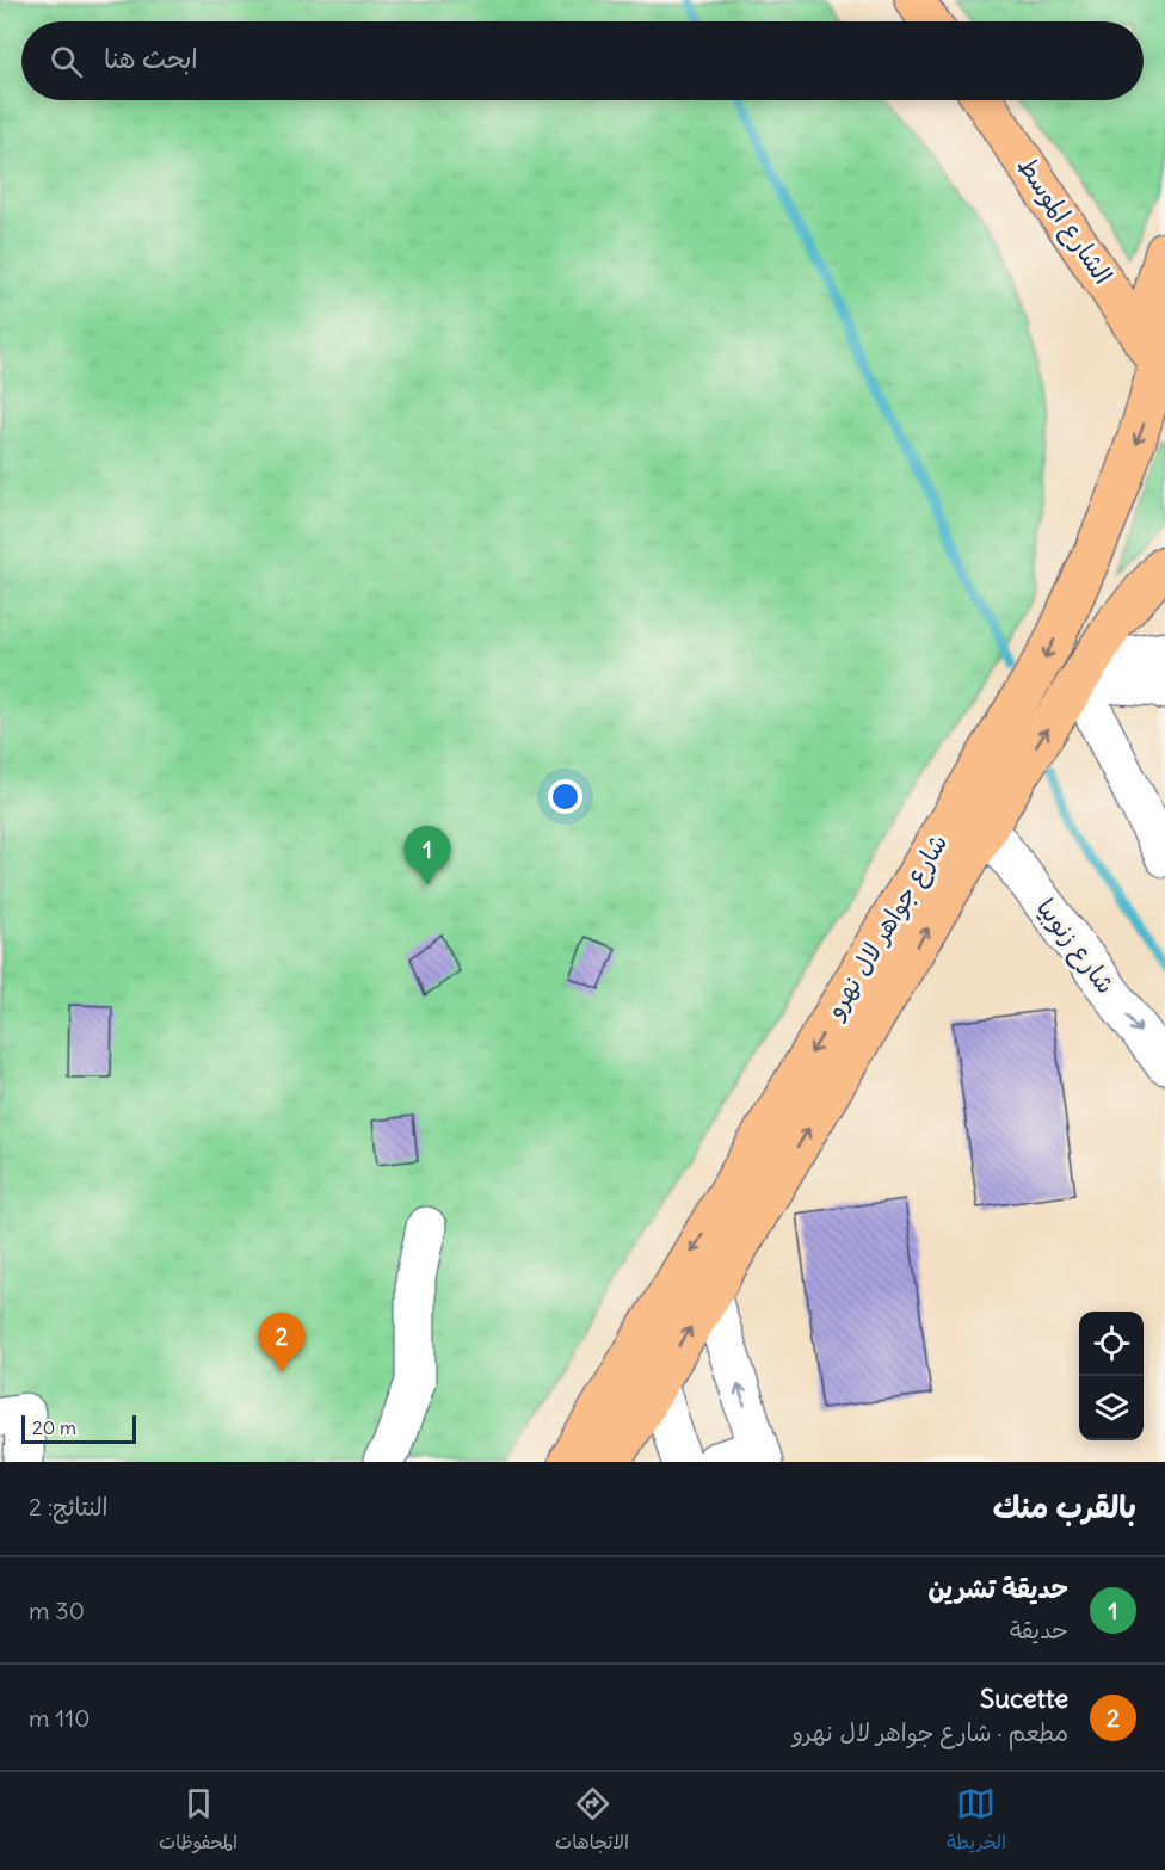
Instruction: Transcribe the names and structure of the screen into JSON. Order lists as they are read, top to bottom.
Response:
{
  "streets": {
    "main road": ["الشارع الموسط", "شارع جواهر لال نهرو"],
    "street": ["شارع زنوبيا"]
  },
  "crossings": [
    ["الشارع الموسط", "شارع جواهر لال نهرو"],
    ["شارع جواهر لال نهرو", "شارع زنوبيا"]
  ],
  "scale_bar": "20 m",
  "page": {
    "search": "ابحث هنا",
    "pins": ["1", "2"],
    "scale": "20 m",
    "heading": ["بالقرب منك", "النتائج: 2"],
    "list": [
      {
        "mark": "1",
        "name": "حديقة تشرين",
        "note": "حديقة",
        "value": "30 m"
      },
      {
        "mark": "2",
        "name": "Sucette",
        "note": "مطعم · شارع جواهر لال نهرو",
        "value": "110 m"
      }
    ],
    "nav": ["الخريطة", "الاتجاهات", "المحفوظات"]
  }
}
